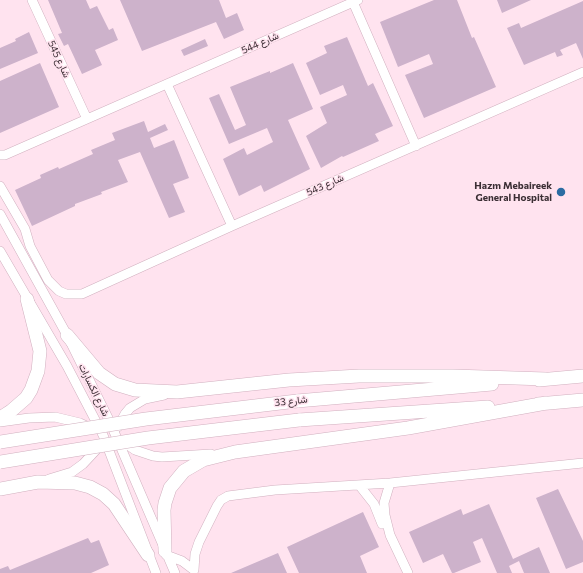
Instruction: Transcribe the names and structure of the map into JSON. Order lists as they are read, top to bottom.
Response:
{
  "streets": {
    "highway": ["شارع 33"],
    "street": [
      "شارع 544",
      "شارع 545",
      "شارع 543",
      "شارع الكسارات"
    ]
  },
  "crossings": [
    ["شارع 544", "شارع 545"],
    ["شارع 544", "شارع 543"]
  ],
  "places": ["Hazm Mebaireek General Hospital"]
}
